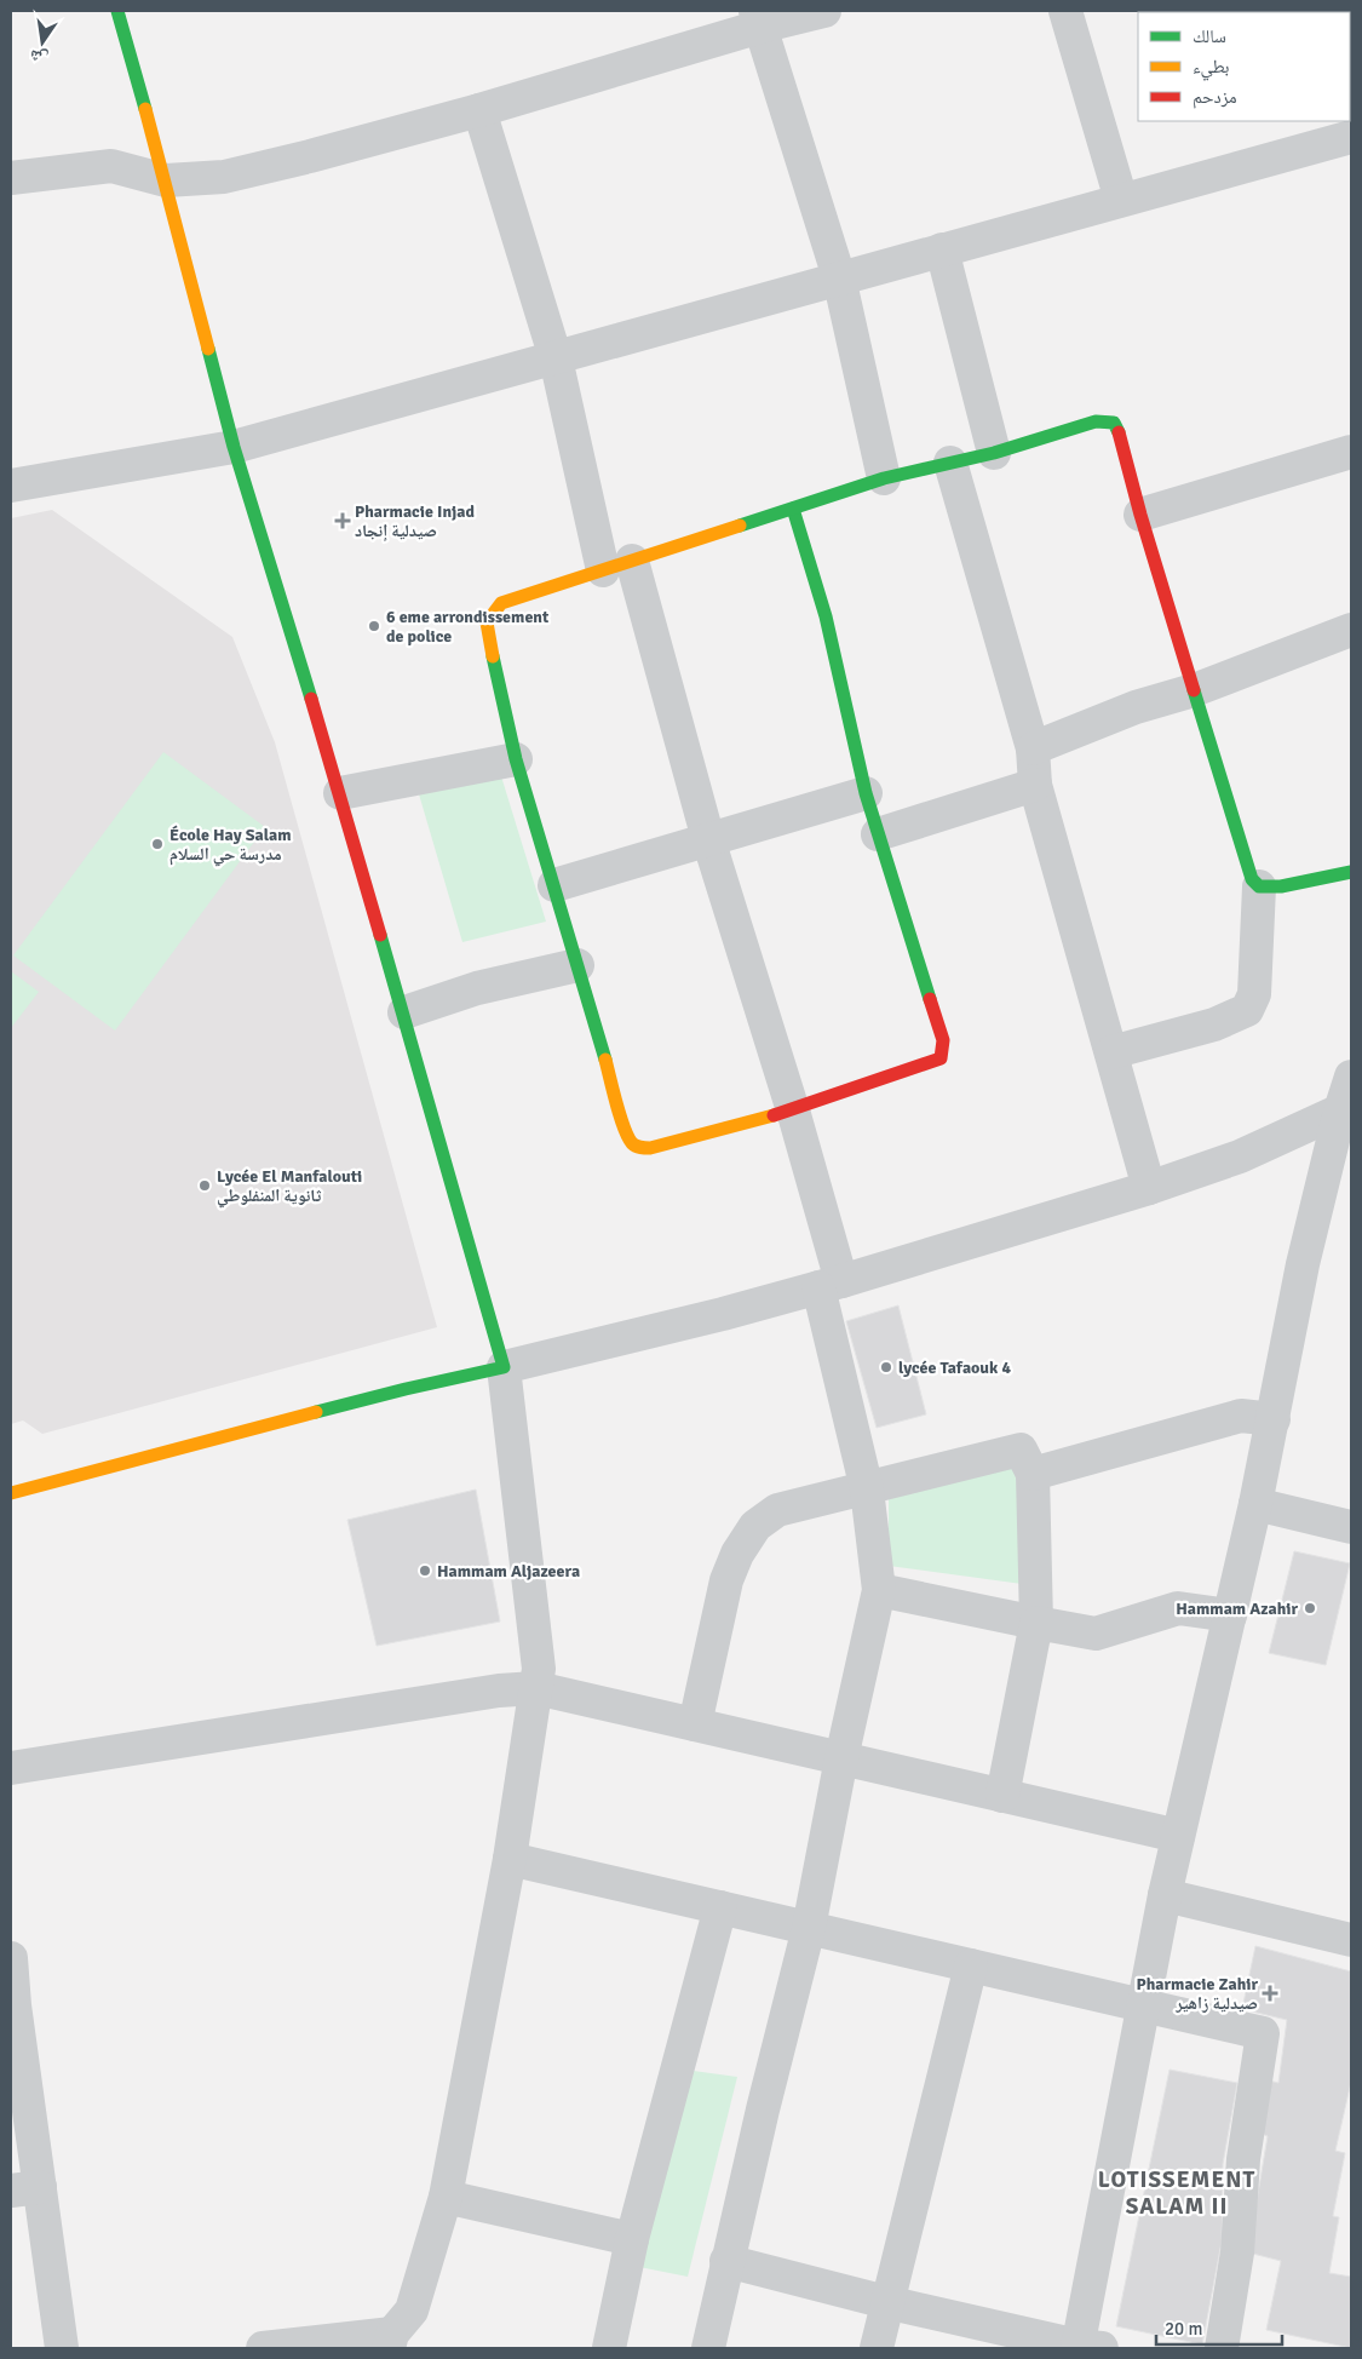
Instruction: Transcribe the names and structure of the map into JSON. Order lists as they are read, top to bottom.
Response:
{
  "districts": ["LOTISSEMENT SALAM II"],
  "places": {
    "health": ["Pharmacie Injad صيدلية إنجاد", "Pharmacie Zahir صيدلية زاهير"],
    "other": [
      "6 eme arrondissement de police",
      "École Hay Salam مدرسة حي السلام",
      "Lycée El Manfalouti ثانوية المنفلوطي",
      "lycée Tafaouk 4",
      "Hammam Aljazeera",
      "Hammam Azahir"
    ]
  },
  "legend": ["سالك", "بطيء", "مزدحم"],
  "scale_bar": "20 m",
  "north": "bottom"
}
